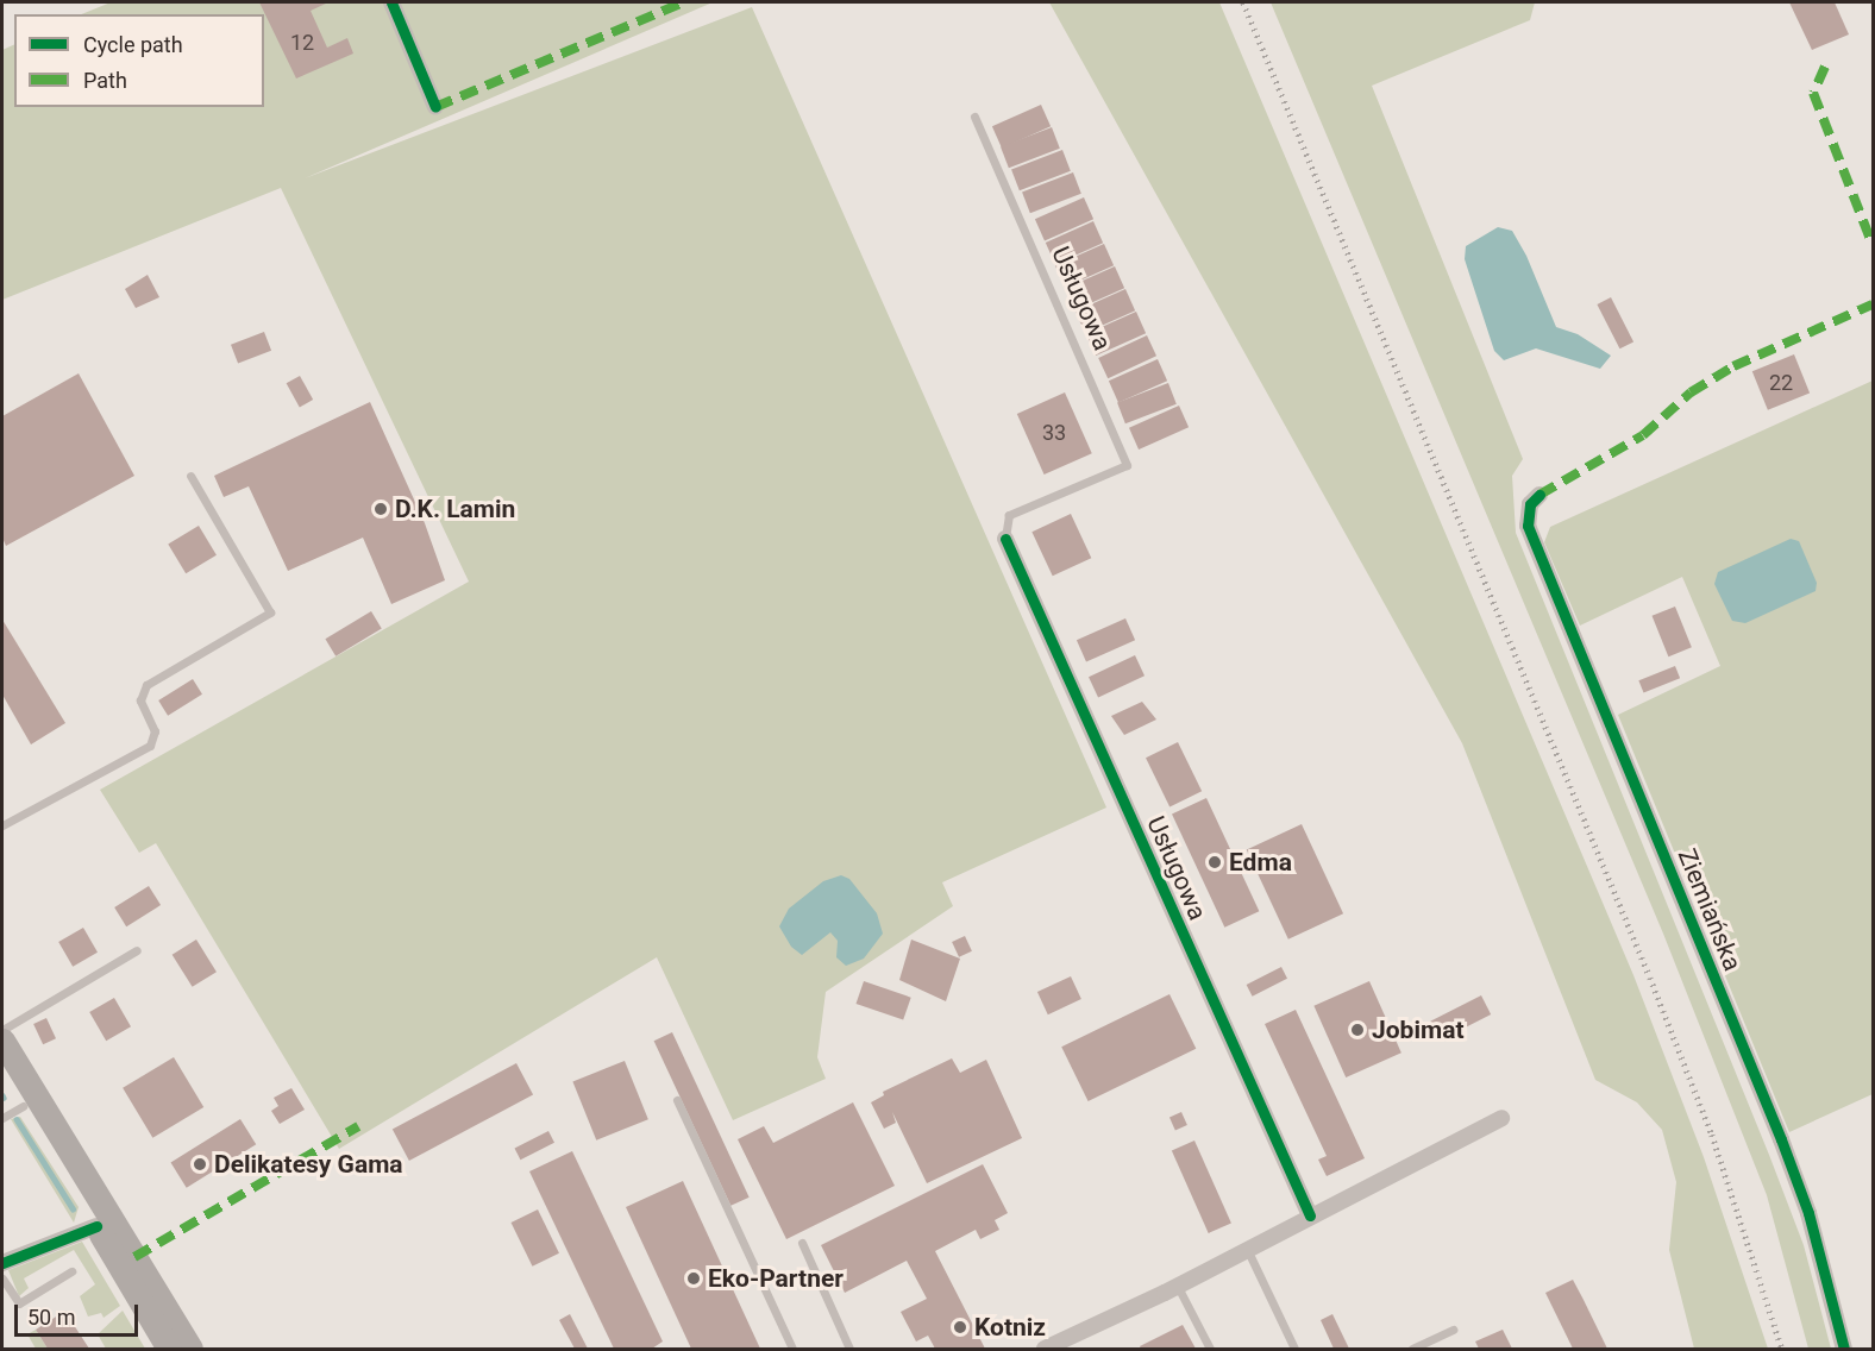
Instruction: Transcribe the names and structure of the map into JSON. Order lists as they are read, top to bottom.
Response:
{
  "streets": {
    "street": ["Usługowa", "Ziemiańska"]
  },
  "places": [
    "D.K. Lamin",
    "Edma",
    "Jobimat",
    "Delikatesy Gama",
    "Eko-Partner",
    "Kotniz"
  ],
  "house_numbers": ["12", "22", "33"],
  "legend": ["Cycle path", "Path"],
  "scale_bar": "50 m"
}
